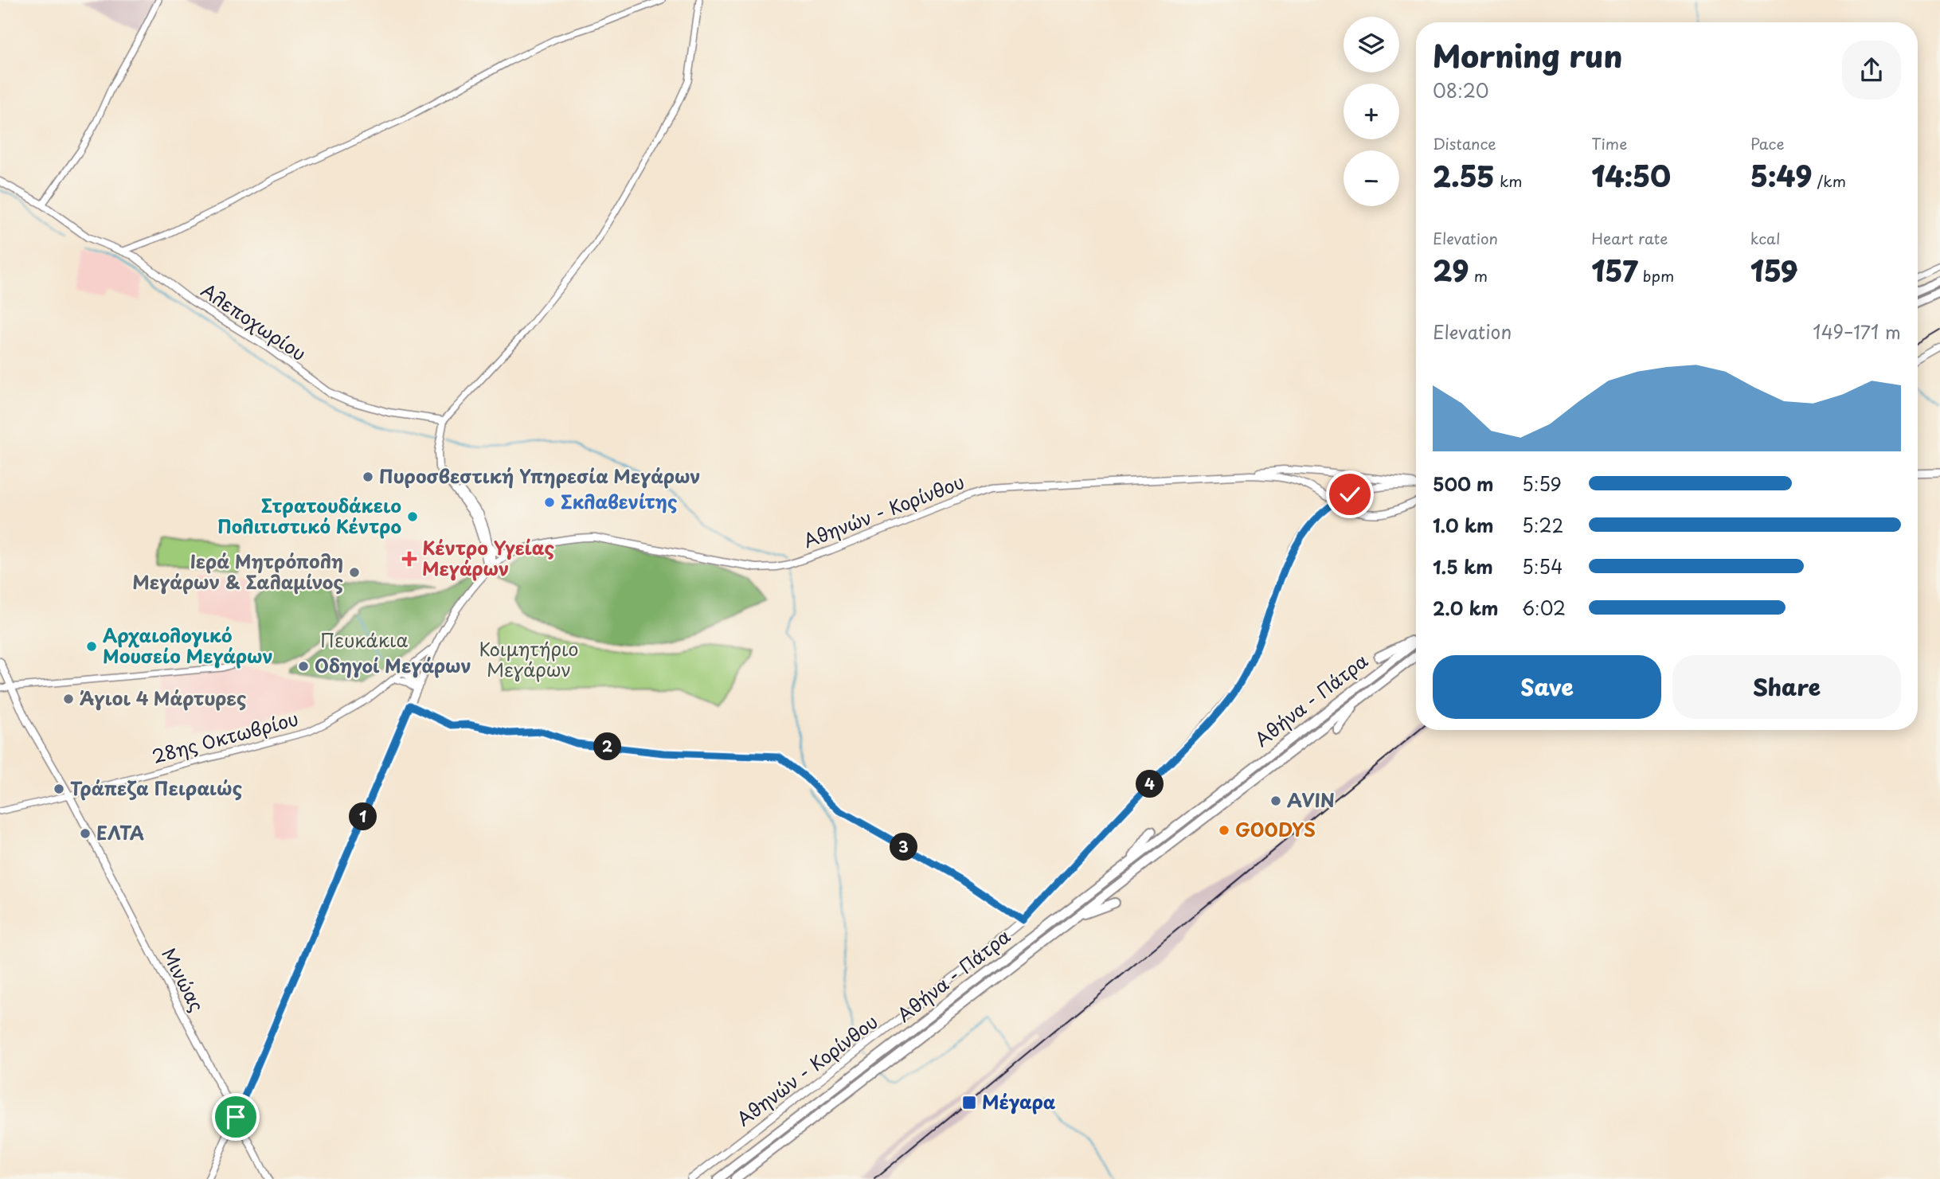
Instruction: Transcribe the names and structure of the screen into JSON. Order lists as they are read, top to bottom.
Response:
{
  "streets": {
    "highway": ["Αθήνα - Πάτρα"],
    "main road": ["Αλεποχωρίου", "Αθηνών - Κορίνθου", "Μινώας"],
    "street": ["28ης Οκτωβρίου"]
  },
  "crossings": [
    ["Αθηνών - Κορίνθου", "28ης Οκτωβρίου"],
    ["Αθηνών - Κορίνθου", "Μινώας"],
    ["28ης Οκτωβρίου", "Μινώας"]
  ],
  "parks": ["Πευκάκια", "Κοιμητήριο Μεγάρων"],
  "places": {
    "other": [
      "Πυροσβεστική Υπηρεσία Μεγάρων",
      "Σκλαβενίτης",
      "Στρατουδάκειο Πολιτιστικό Κέντρο",
      "Ιερά Μητρόπολη Μεγάρων & Σαλαμίνος",
      "Αρχαιολογικό Μουσείο Μεγάρων",
      "Οδηγοί Μεγάρων",
      "Άγιοι 4 Μάρτυρες",
      "Τράπεζα Πειραιώς",
      "AVIN",
      "GOODYS",
      "ΕΛΤΑ"
    ],
    "health": ["Κέντρο Υγείας Μεγάρων"],
    "transit": ["Μέγαρα"]
  },
  "page": {
    "map_buttons": ["+", "−"],
    "heading": ["Morning run", "08:20"],
    "stats": [
      ["Distance", "2.55 km"],
      ["Time", "14:50"],
      ["Pace", "5:49 /km"],
      ["Elevation", "29 m"],
      ["Heart rate", "157 bpm"],
      ["kcal", "159"]
    ],
    "chart": ["Elevation", "149–171 m"],
    "list": [
      {
        "name": "500 m",
        "note": "5:59"
      },
      {
        "name": "1.0 km",
        "note": "5:22"
      },
      {
        "name": "1.5 km",
        "note": "5:54"
      },
      {
        "name": "2.0 km",
        "note": "6:02"
      }
    ],
    "buttons": ["Save", "Share"],
    "pins": [
      "2",
      "4",
      "1",
      "3"
    ]
  }
}
